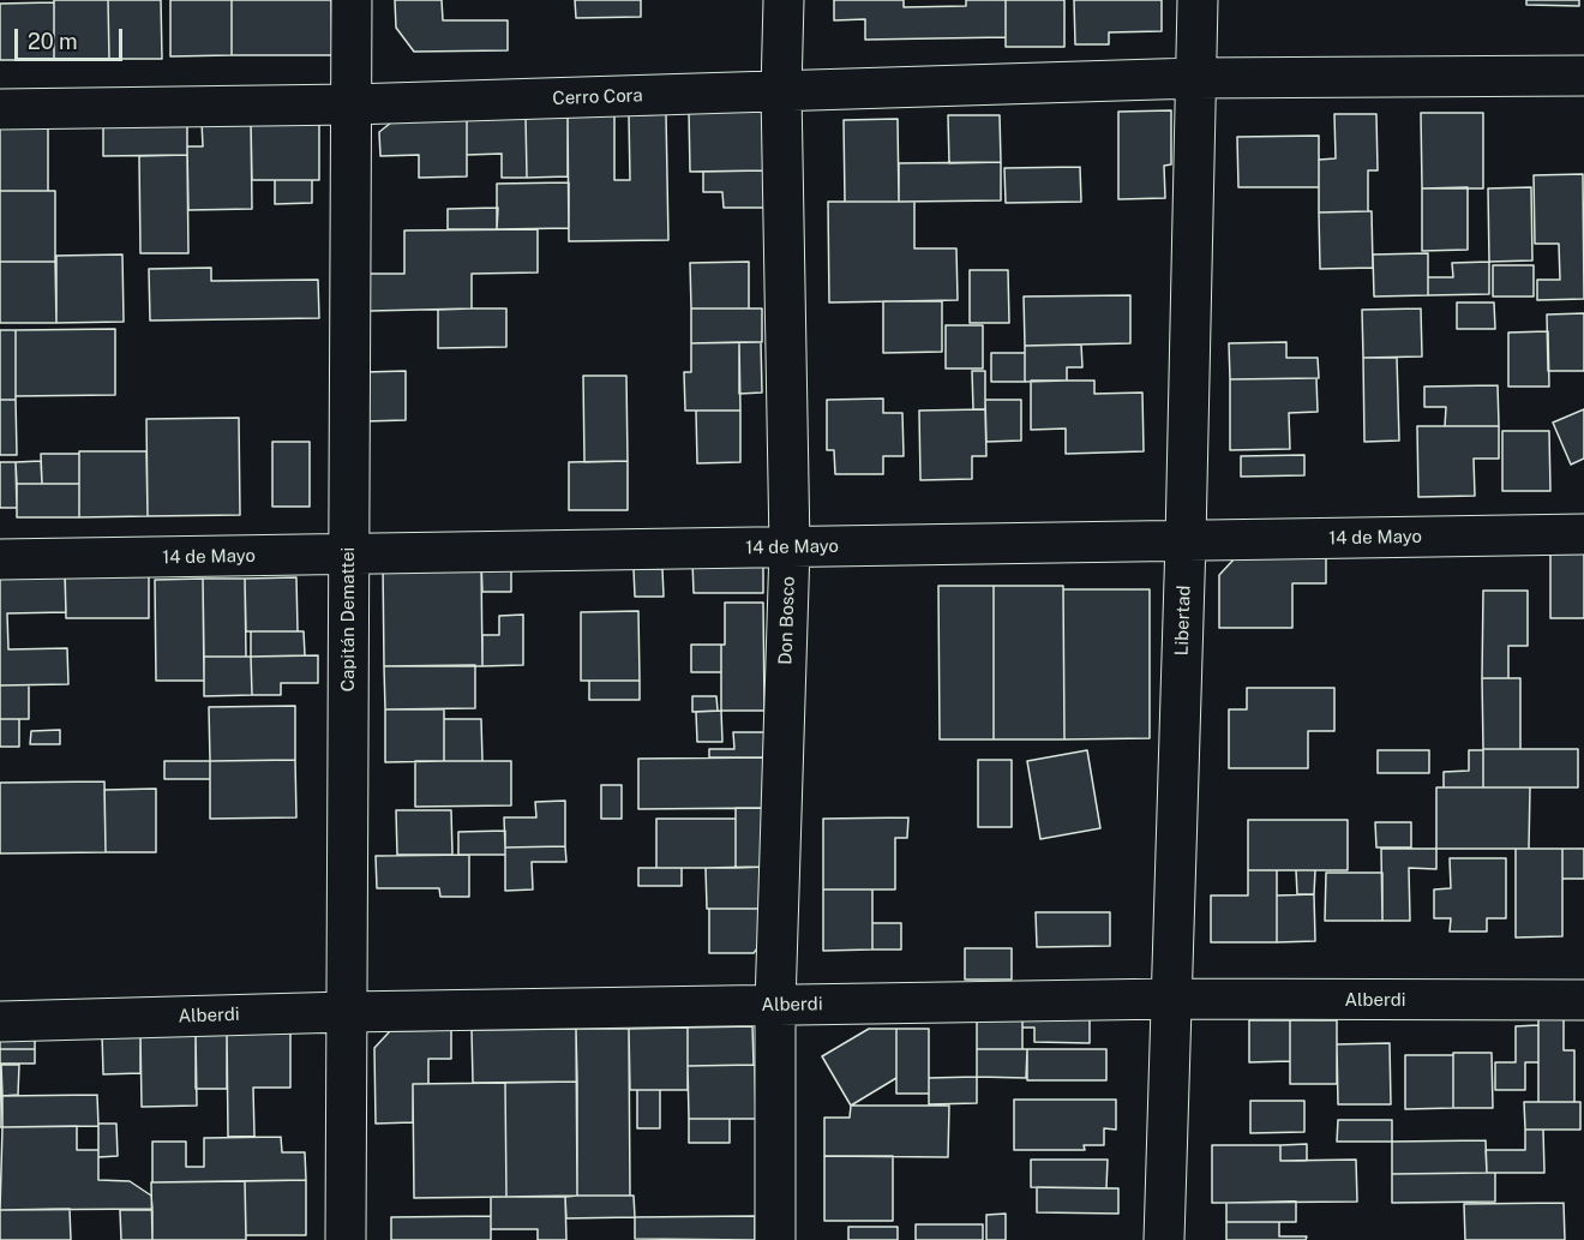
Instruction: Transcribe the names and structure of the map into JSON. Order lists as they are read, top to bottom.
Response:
{
  "streets": {
    "street": [
      "Cerro Cora",
      "14 de Mayo",
      "Capitán Demattei",
      "Don Bosco",
      "Libertad",
      "Alberdi"
    ]
  },
  "crossings": [
    ["Cerro Cora", "Capitán Demattei"],
    ["Cerro Cora", "Don Bosco"],
    ["Cerro Cora", "Libertad"],
    ["14 de Mayo", "Capitán Demattei"],
    ["14 de Mayo", "Don Bosco"],
    ["14 de Mayo", "Libertad"],
    ["Capitán Demattei", "Alberdi"],
    ["Don Bosco", "Alberdi"],
    ["Libertad", "Alberdi"]
  ],
  "scale_bar": "20 m"
}
